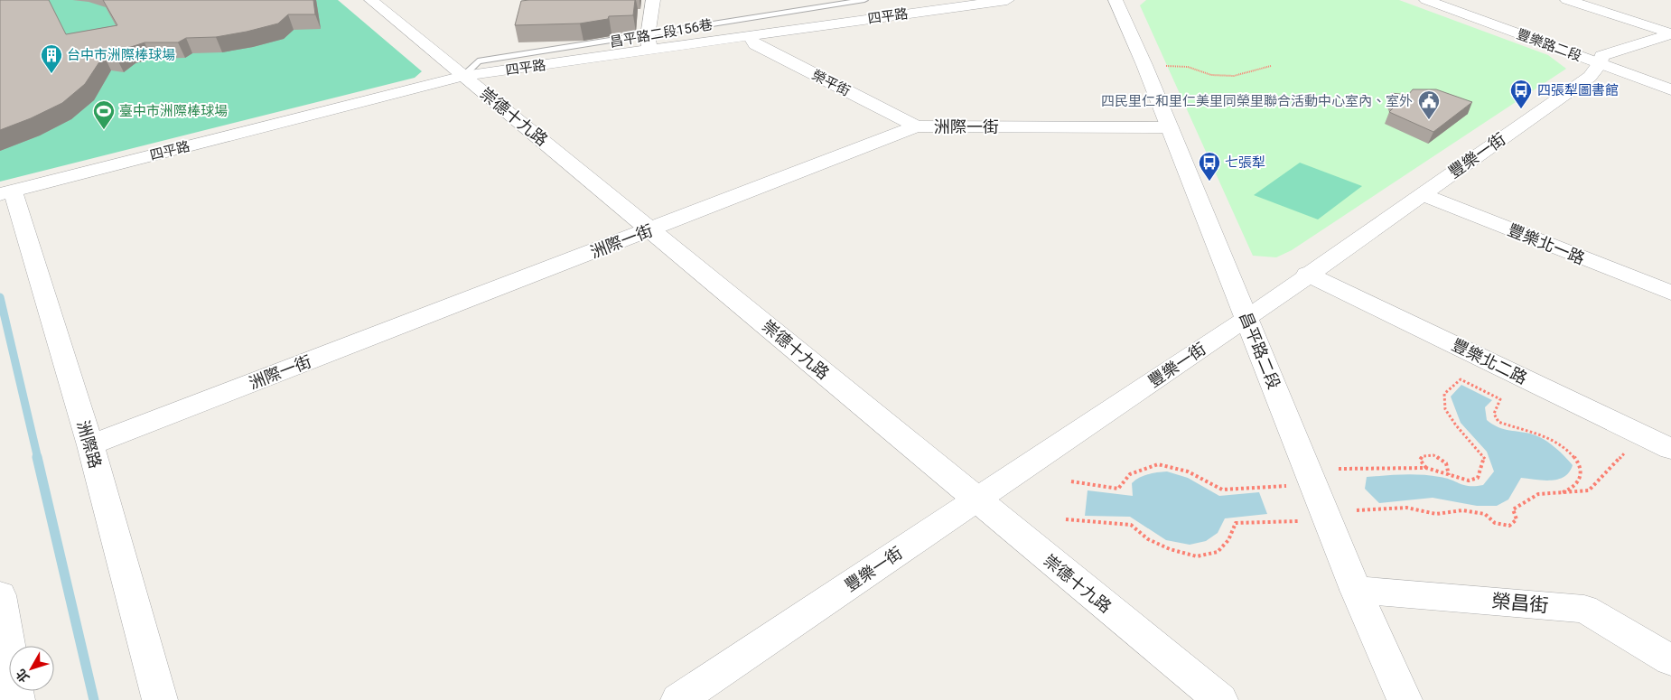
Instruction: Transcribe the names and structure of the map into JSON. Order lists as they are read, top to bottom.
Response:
{
  "streets": {
    "street": [
      "四平路",
      "豐樂路二段",
      "榮平街",
      "崇德十九路",
      "洲際一街",
      "豐樂一街",
      "豐樂北一路",
      "昌平路二段",
      "豐樂北二路",
      "洲際路",
      "榮昌街"
    ],
    "lane": ["昌平路二段156巷"]
  },
  "crossings": [
    ["四平路", "昌平路二段156巷"],
    ["四平路", "榮平街"],
    ["四平路", "崇德十九路"],
    ["四平路", "洲際路"],
    ["豐樂路二段", "豐樂一街"],
    ["榮平街", "洲際一街"],
    ["崇德十九路", "洲際一街"],
    ["崇德十九路", "豐樂一街"],
    ["洲際一街", "昌平路二段"],
    ["洲際一街", "洲際路"],
    ["豐樂一街", "豐樂北一路"],
    ["豐樂一街", "昌平路二段"],
    ["豐樂一街", "豐樂北二路"],
    ["昌平路二段", "榮昌街"]
  ],
  "places": {
    "building": ["台中市洲際棒球場"],
    "bus stop": ["四張犁圖書館", "七張犁"],
    "public building": ["四民里仁和里仁美里同榮里聯合活動中心室內、室外"],
    "sports": ["臺中市洲際棒球場"]
  },
  "north": "bottom left"
}
